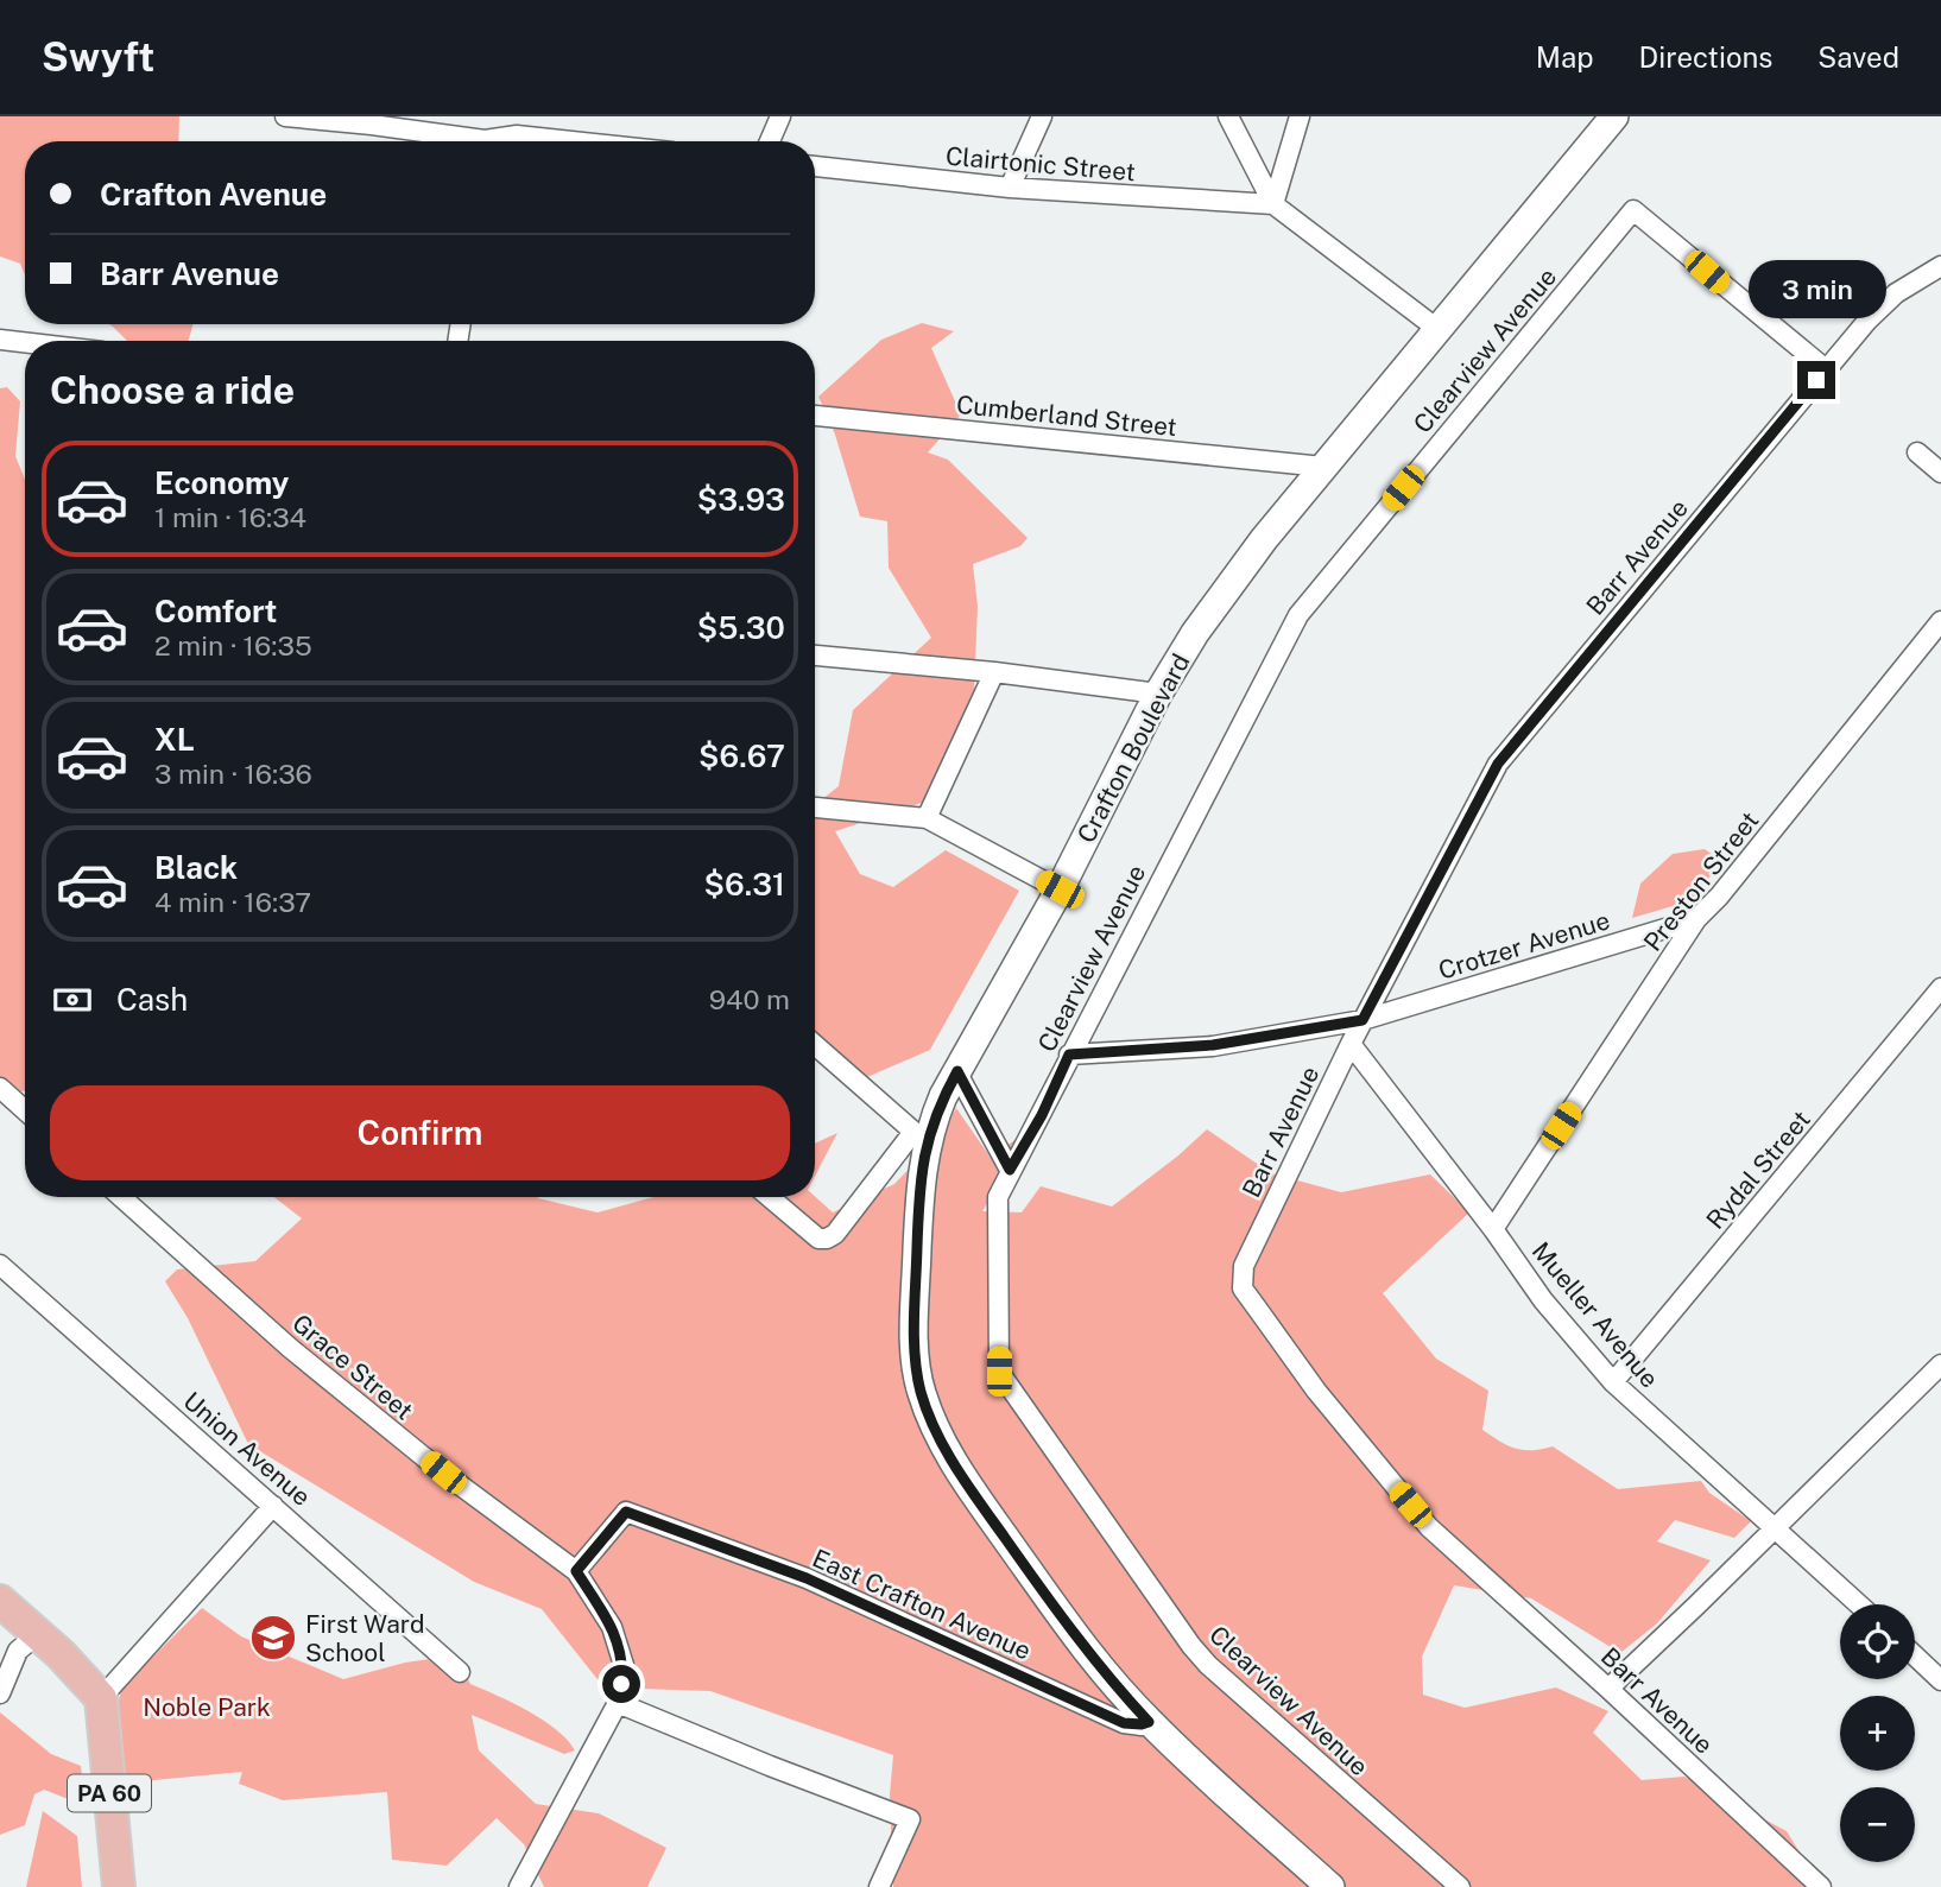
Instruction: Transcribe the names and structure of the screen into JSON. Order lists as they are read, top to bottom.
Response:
{
  "streets": {
    "main road": ["Crafton Boulevard", "PA 60"],
    "street": [
      "Clairtonic Street",
      "Clearview Avenue",
      "Cumberland Street",
      "Barr Avenue",
      "Preston Street",
      "Crotzer Avenue",
      "Rydal Street",
      "Mueller Avenue",
      "Grace Street",
      "Union Avenue",
      "East Crafton Avenue"
    ]
  },
  "crossings": [
    ["Clearview Avenue", "Barr Avenue"],
    ["Clearview Avenue", "Crotzer Avenue"],
    ["Cumberland Street", "Crafton Boulevard"],
    ["Barr Avenue", "Crotzer Avenue"],
    ["Barr Avenue", "Mueller Avenue"],
    ["Crafton Boulevard", "East Crafton Avenue"],
    ["Preston Street", "Crotzer Avenue"],
    ["Preston Street", "Mueller Avenue"],
    ["Rydal Street", "Mueller Avenue"],
    ["Grace Street", "East Crafton Avenue"]
  ],
  "parks": ["Noble Park"],
  "places": {
    "school or university": ["First Ward School"]
  },
  "page": {
    "header": "Swyft",
    "nav": ["Map", "Directions", "Saved"],
    "banner": ["Crafton Avenue", "Barr Avenue"],
    "bubble": "3 min",
    "heading": "Choose a ride",
    "list": [
      {
        "name": "Economy",
        "note": "1 min · 16:34",
        "value": "$3.93"
      },
      {
        "name": "Comfort",
        "note": "2 min · 16:35",
        "value": "$5.30"
      },
      {
        "name": "XL",
        "note": "3 min · 16:36",
        "value": "$6.67"
      },
      {
        "name": "Black",
        "note": "4 min · 16:37",
        "value": "$6.31"
      }
    ],
    "pay": ["Cash", "940 m"],
    "buttons": "Confirm",
    "map_buttons": ["+", "−"]
  }
}
